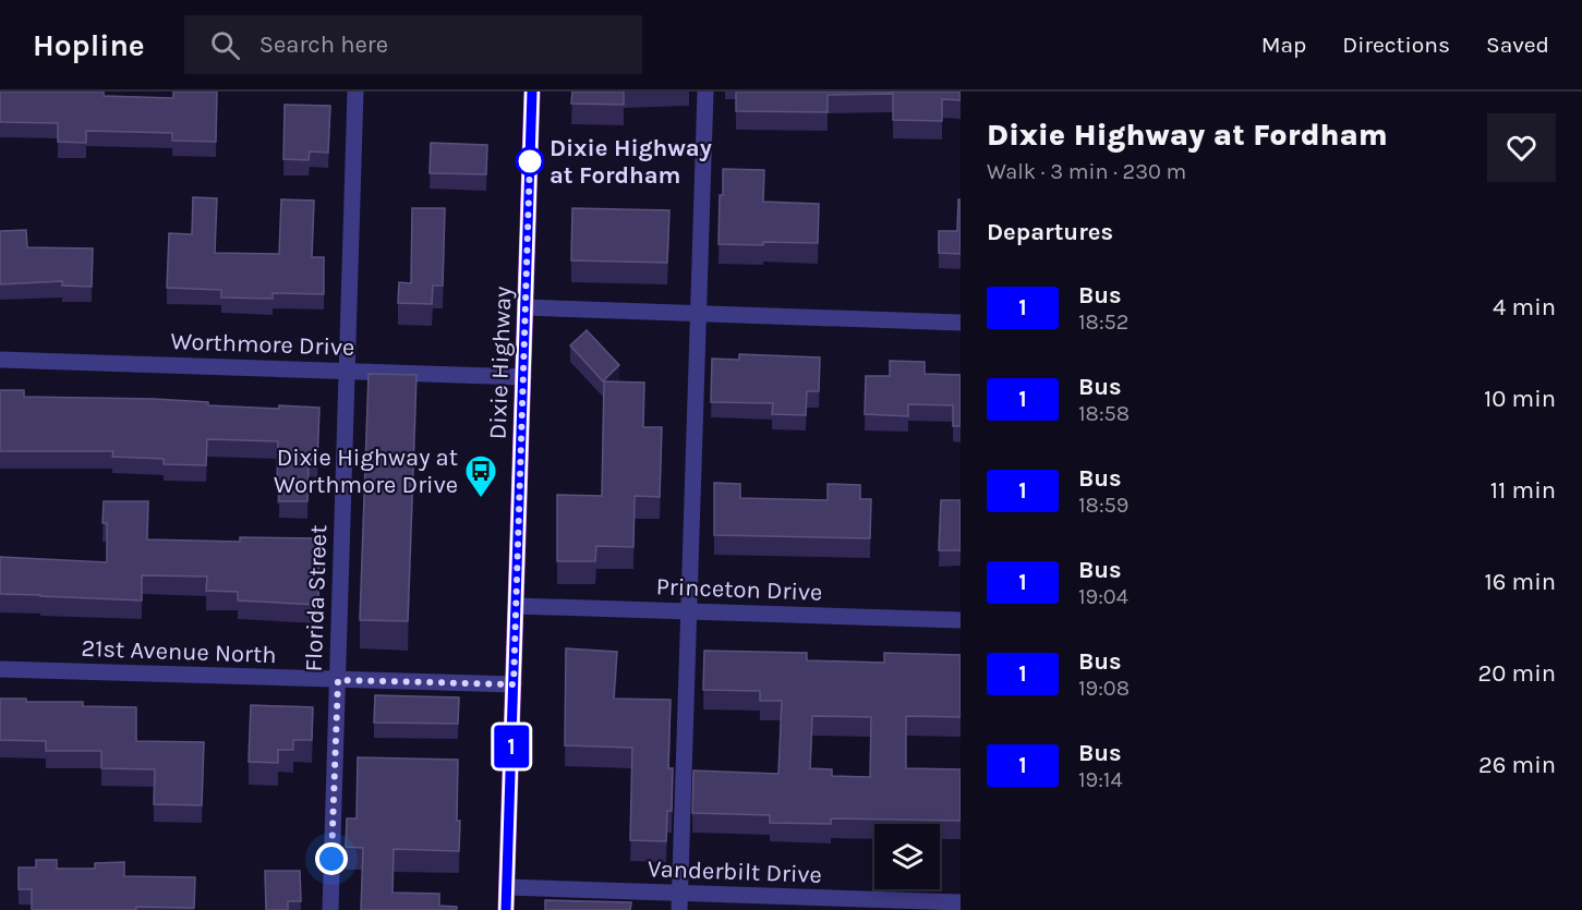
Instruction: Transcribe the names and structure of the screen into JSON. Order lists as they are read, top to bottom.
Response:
{
  "streets": {
    "main road": ["Dixie Highway"],
    "street": [
      "Worthmore Drive",
      "Princeton Drive",
      "Florida Street",
      "21st Avenue North",
      "Vanderbilt Drive"
    ]
  },
  "crossings": [
    ["Worthmore Drive", "Dixie Highway"],
    ["Worthmore Drive", "Florida Street"],
    ["Dixie Highway", "Princeton Drive"],
    ["Dixie Highway", "21st Avenue North"],
    ["Dixie Highway", "Vanderbilt Drive"],
    ["Florida Street", "21st Avenue North"]
  ],
  "places": {
    "other": ["Dixie Highway at Fordham"],
    "bus stop": ["Dixie Highway at Worthmore Drive"]
  },
  "lines": ["bus line 1"],
  "page": {
    "header": "Hopline",
    "search": "Search here",
    "nav": ["Map", "Directions", "Saved"],
    "on_map": "1",
    "heading": [
      ["Dixie Highway at Fordham", "Walk · 3 min · 230 m"],
      "Departures"
    ],
    "list": [
      {
        "mark": "1",
        "name": "Bus",
        "note": "18:52",
        "value": "4 min"
      },
      {
        "mark": "1",
        "name": "Bus",
        "note": "18:58",
        "value": "10 min"
      },
      {
        "mark": "1",
        "name": "Bus",
        "note": "18:59",
        "value": "11 min"
      },
      {
        "mark": "1",
        "name": "Bus",
        "note": "19:04",
        "value": "16 min"
      },
      {
        "mark": "1",
        "name": "Bus",
        "note": "19:08",
        "value": "20 min"
      },
      {
        "mark": "1",
        "name": "Bus",
        "note": "19:14",
        "value": "26 min"
      }
    ]
  }
}
